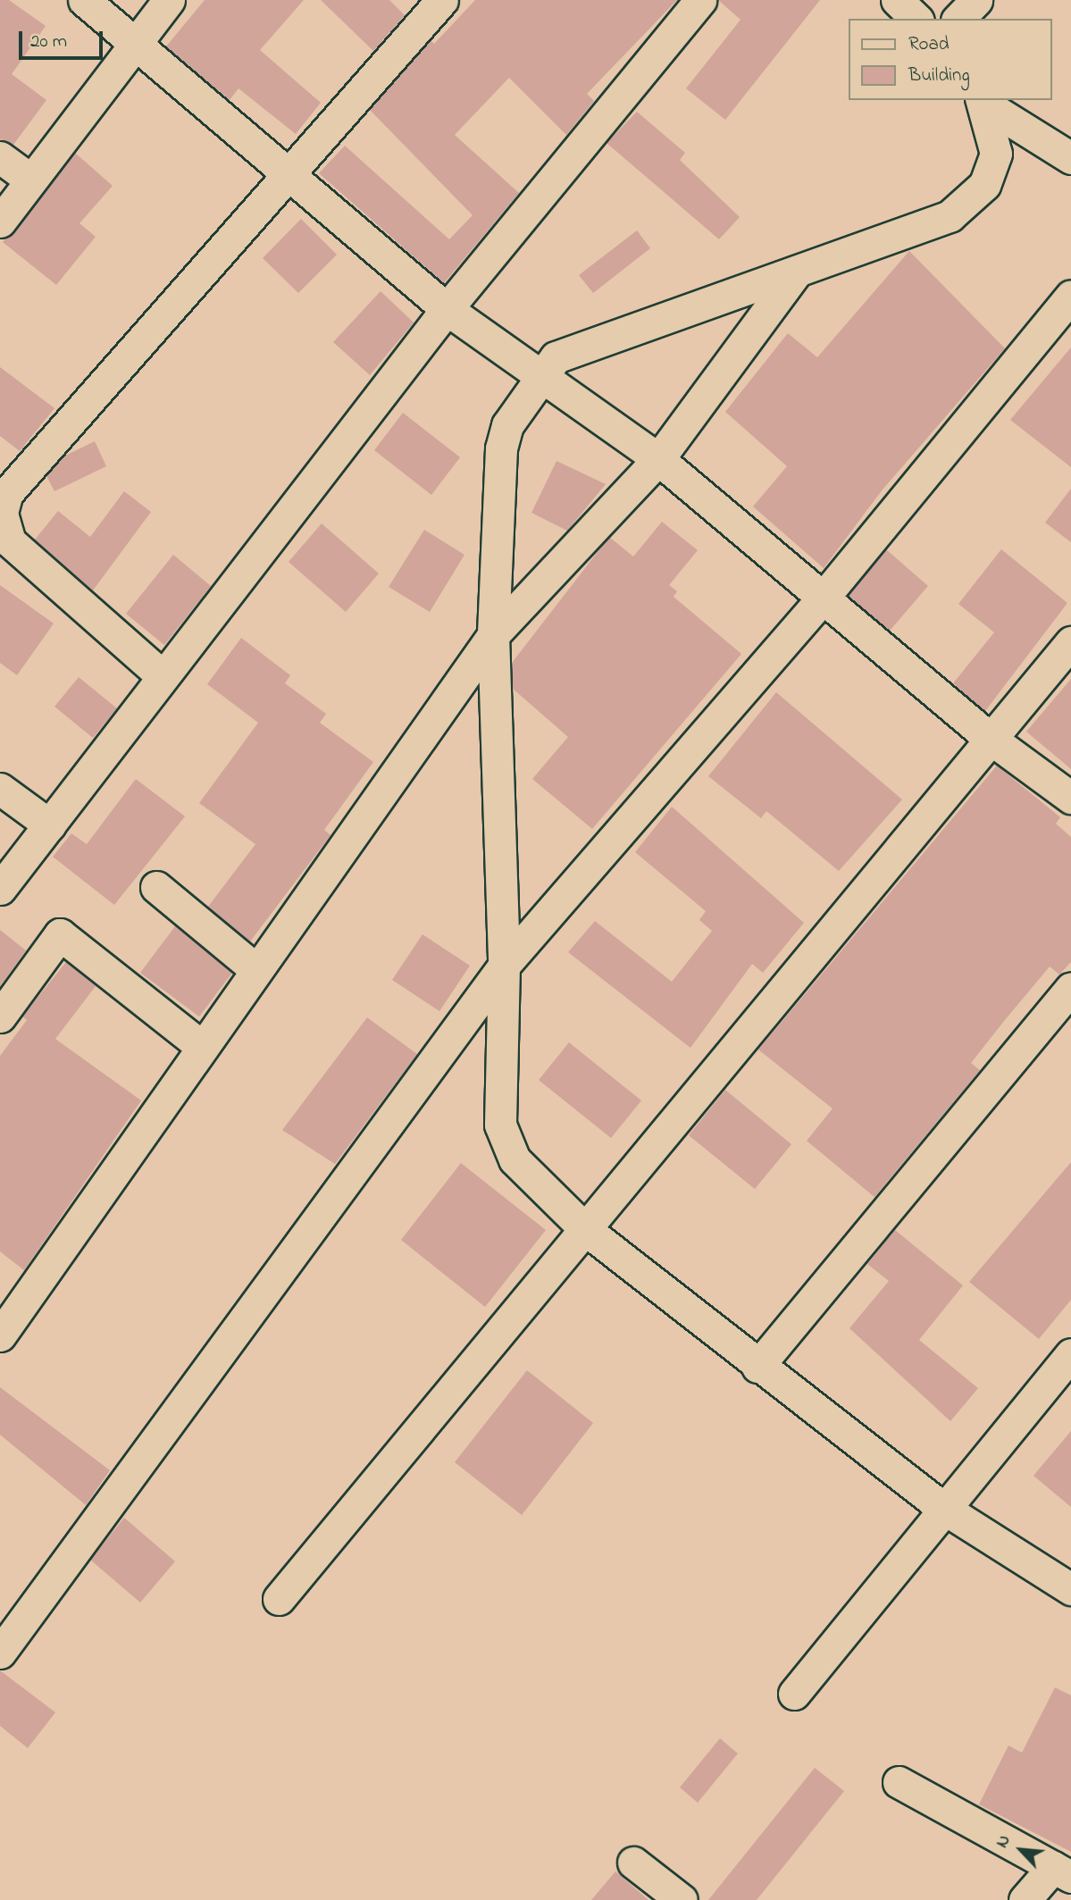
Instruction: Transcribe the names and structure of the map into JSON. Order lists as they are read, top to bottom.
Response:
{
  "legend": ["Road", "Building"],
  "scale_bar": "20 m",
  "north": "top left"
}
